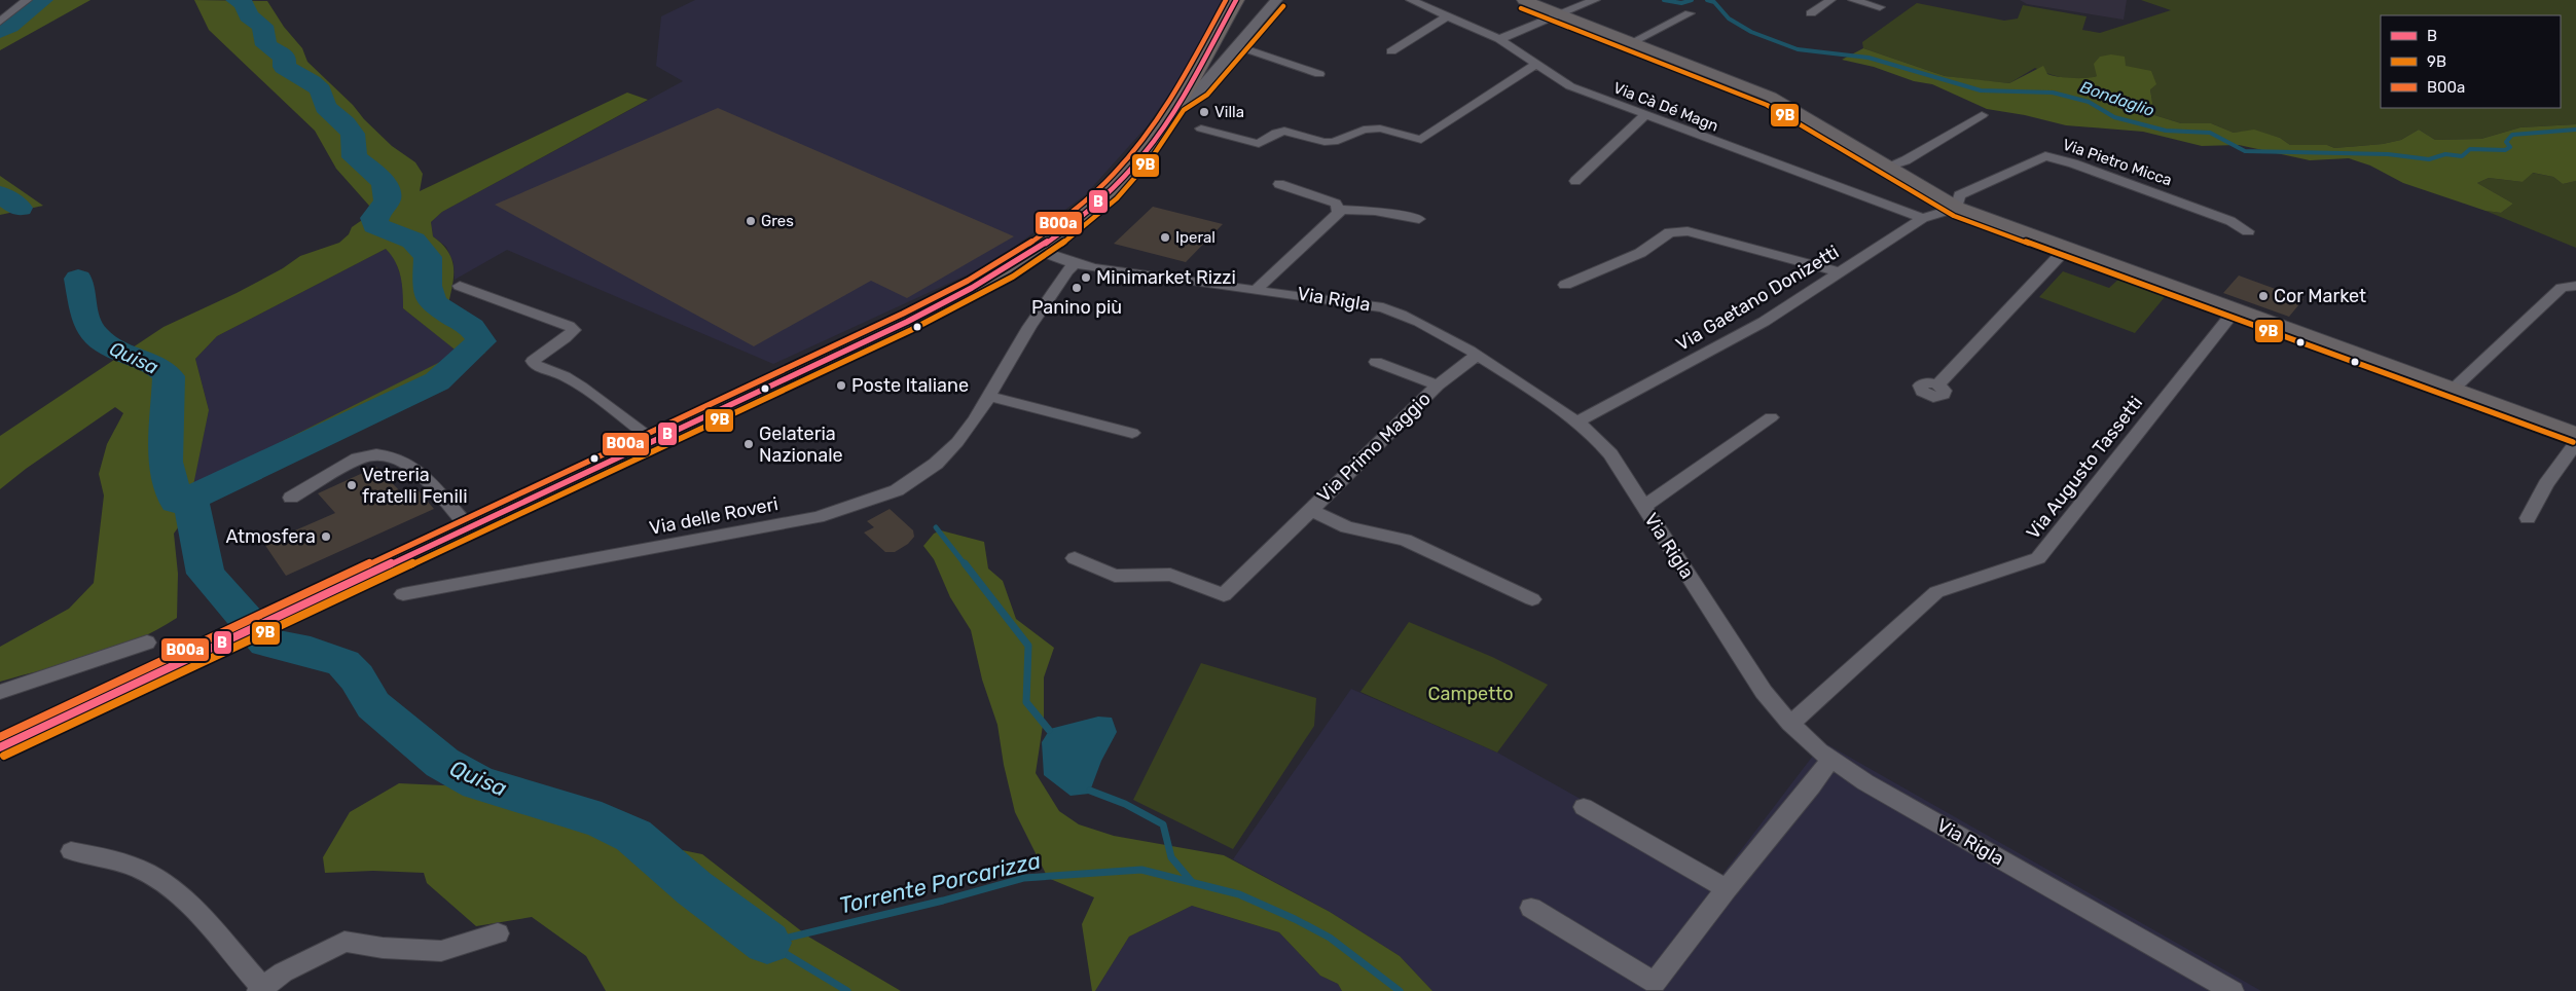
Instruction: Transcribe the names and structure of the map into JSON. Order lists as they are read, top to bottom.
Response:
{
  "streets": {
    "street": [
      "Via Cà Dé Magn",
      "Via Pietro Micca",
      "Via Gaetano Donizetti",
      "Via Rigla",
      "Via Primo Maggio",
      "Via Augusto Tassetti",
      "Via delle Roveri"
    ]
  },
  "crossings": [
    ["Via Cà Dé Magn", "Via Gaetano Donizetti"],
    ["Via Pietro Micca", "Via Gaetano Donizetti"],
    ["Via Gaetano Donizetti", "Via Rigla"],
    ["Via Rigla", "Via Primo Maggio"],
    ["Via Rigla", "Via Augusto Tassetti"],
    ["Via Rigla", "Via delle Roveri"]
  ],
  "water": ["Bondaglio", "Quisa", "Torrente Porcarizza"],
  "parks": ["Campetto"],
  "places": [
    "Villa",
    "Gres",
    "Iperal",
    "Minimarket Rizzi",
    "Panino più",
    "Cor Market",
    "Poste Italiane",
    "Gelateria Nazionale",
    "Vetreria fratelli Fenili",
    "Atmosfera"
  ],
  "lines": ["transit line B", "transit line B00a", "transit line 9B"],
  "legend": ["B", "9B", "B00a"]
}
